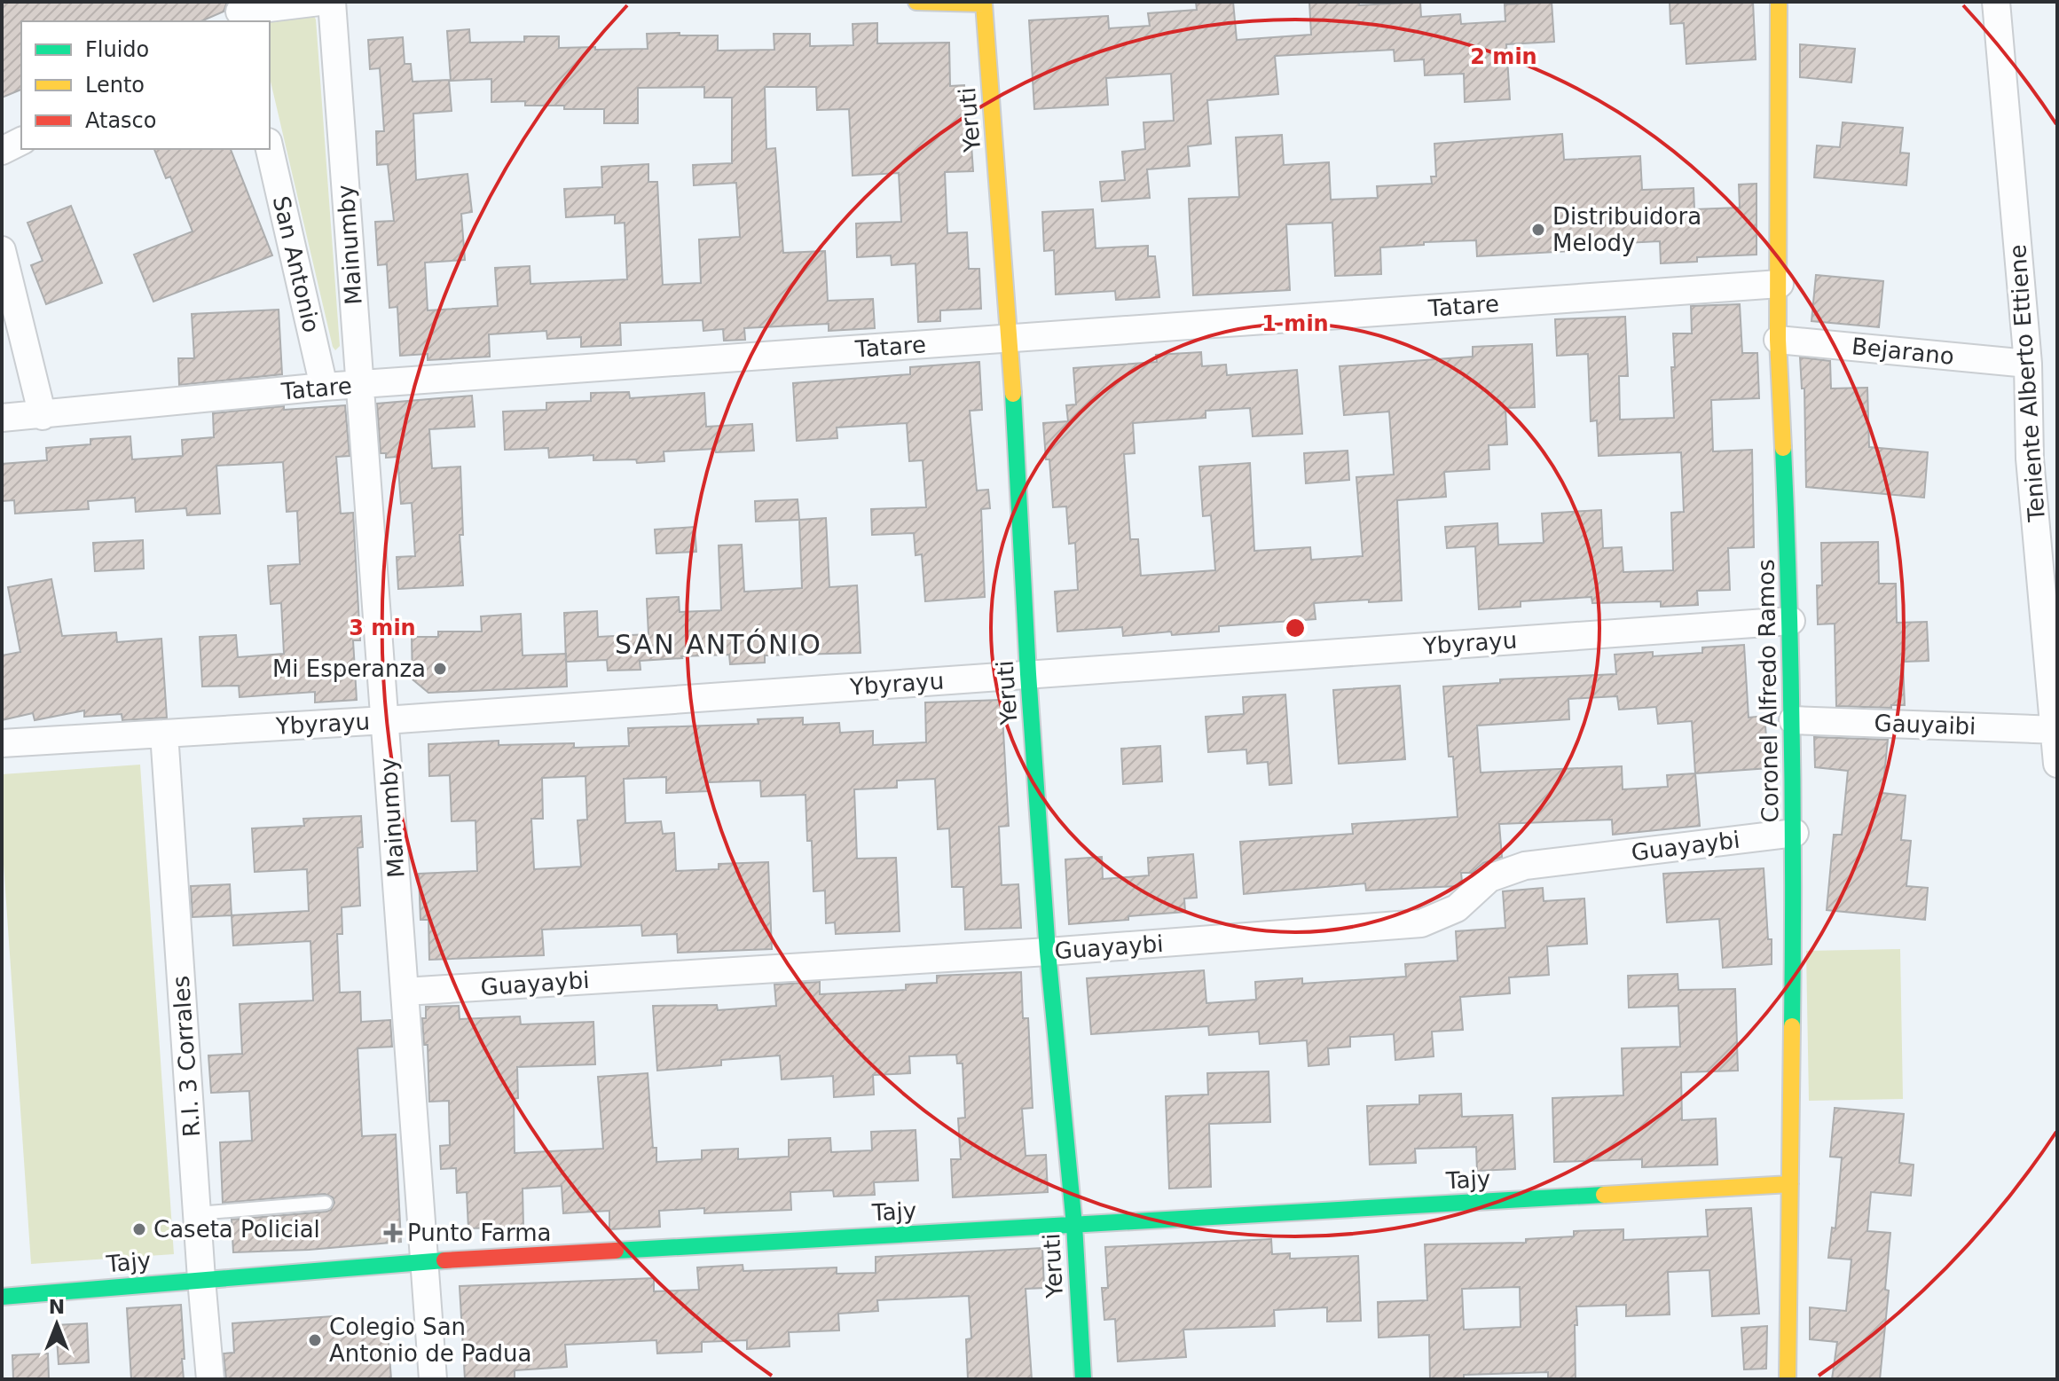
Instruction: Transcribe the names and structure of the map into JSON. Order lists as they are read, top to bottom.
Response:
{
  "streets": {
    "street": [
      "Yeruti",
      "Mainumby",
      "San Antonio",
      "Tatare",
      "Bejarano",
      "Teniente Alberto Ettiene",
      "Ybyrayu",
      "Coronel Alfredo Ramos",
      "Gauyaibi",
      "Guayaybi",
      "R.I. 3 Corrales",
      "Tajy"
    ]
  },
  "crossings": [
    ["Yeruti", "Tatare"],
    ["Yeruti", "Ybyrayu"],
    ["Yeruti", "Guayaybi"],
    ["Yeruti", "Tajy"],
    ["Mainumby", "Tatare"],
    ["Mainumby", "Ybyrayu"],
    ["Mainumby", "Guayaybi"],
    ["Mainumby", "Tajy"],
    ["San Antonio", "Tatare"],
    ["Tatare", "Coronel Alfredo Ramos"],
    ["Bejarano", "Teniente Alberto Ettiene"],
    ["Bejarano", "Coronel Alfredo Ramos"],
    ["Teniente Alberto Ettiene", "Gauyaibi"],
    ["Ybyrayu", "Coronel Alfredo Ramos"],
    ["Ybyrayu", "R.I. 3 Corrales"],
    ["Coronel Alfredo Ramos", "Gauyaibi"],
    ["Coronel Alfredo Ramos", "Guayaybi"],
    ["Coronel Alfredo Ramos", "Tajy"],
    ["R.I. 3 Corrales", "Tajy"]
  ],
  "districts": ["SAN ANTÓNIO"],
  "places": {
    "other": [
      "Distribuidora Melody",
      "Mi Esperanza",
      "Caseta Policial",
      "Colegio San Antonio de Padua"
    ],
    "health": ["Punto Farma"]
  },
  "legend": ["Fluido", "Lento", "Atasco"],
  "north": "top",
  "rings": ["2 min", "1 min", "3 min"]
}
